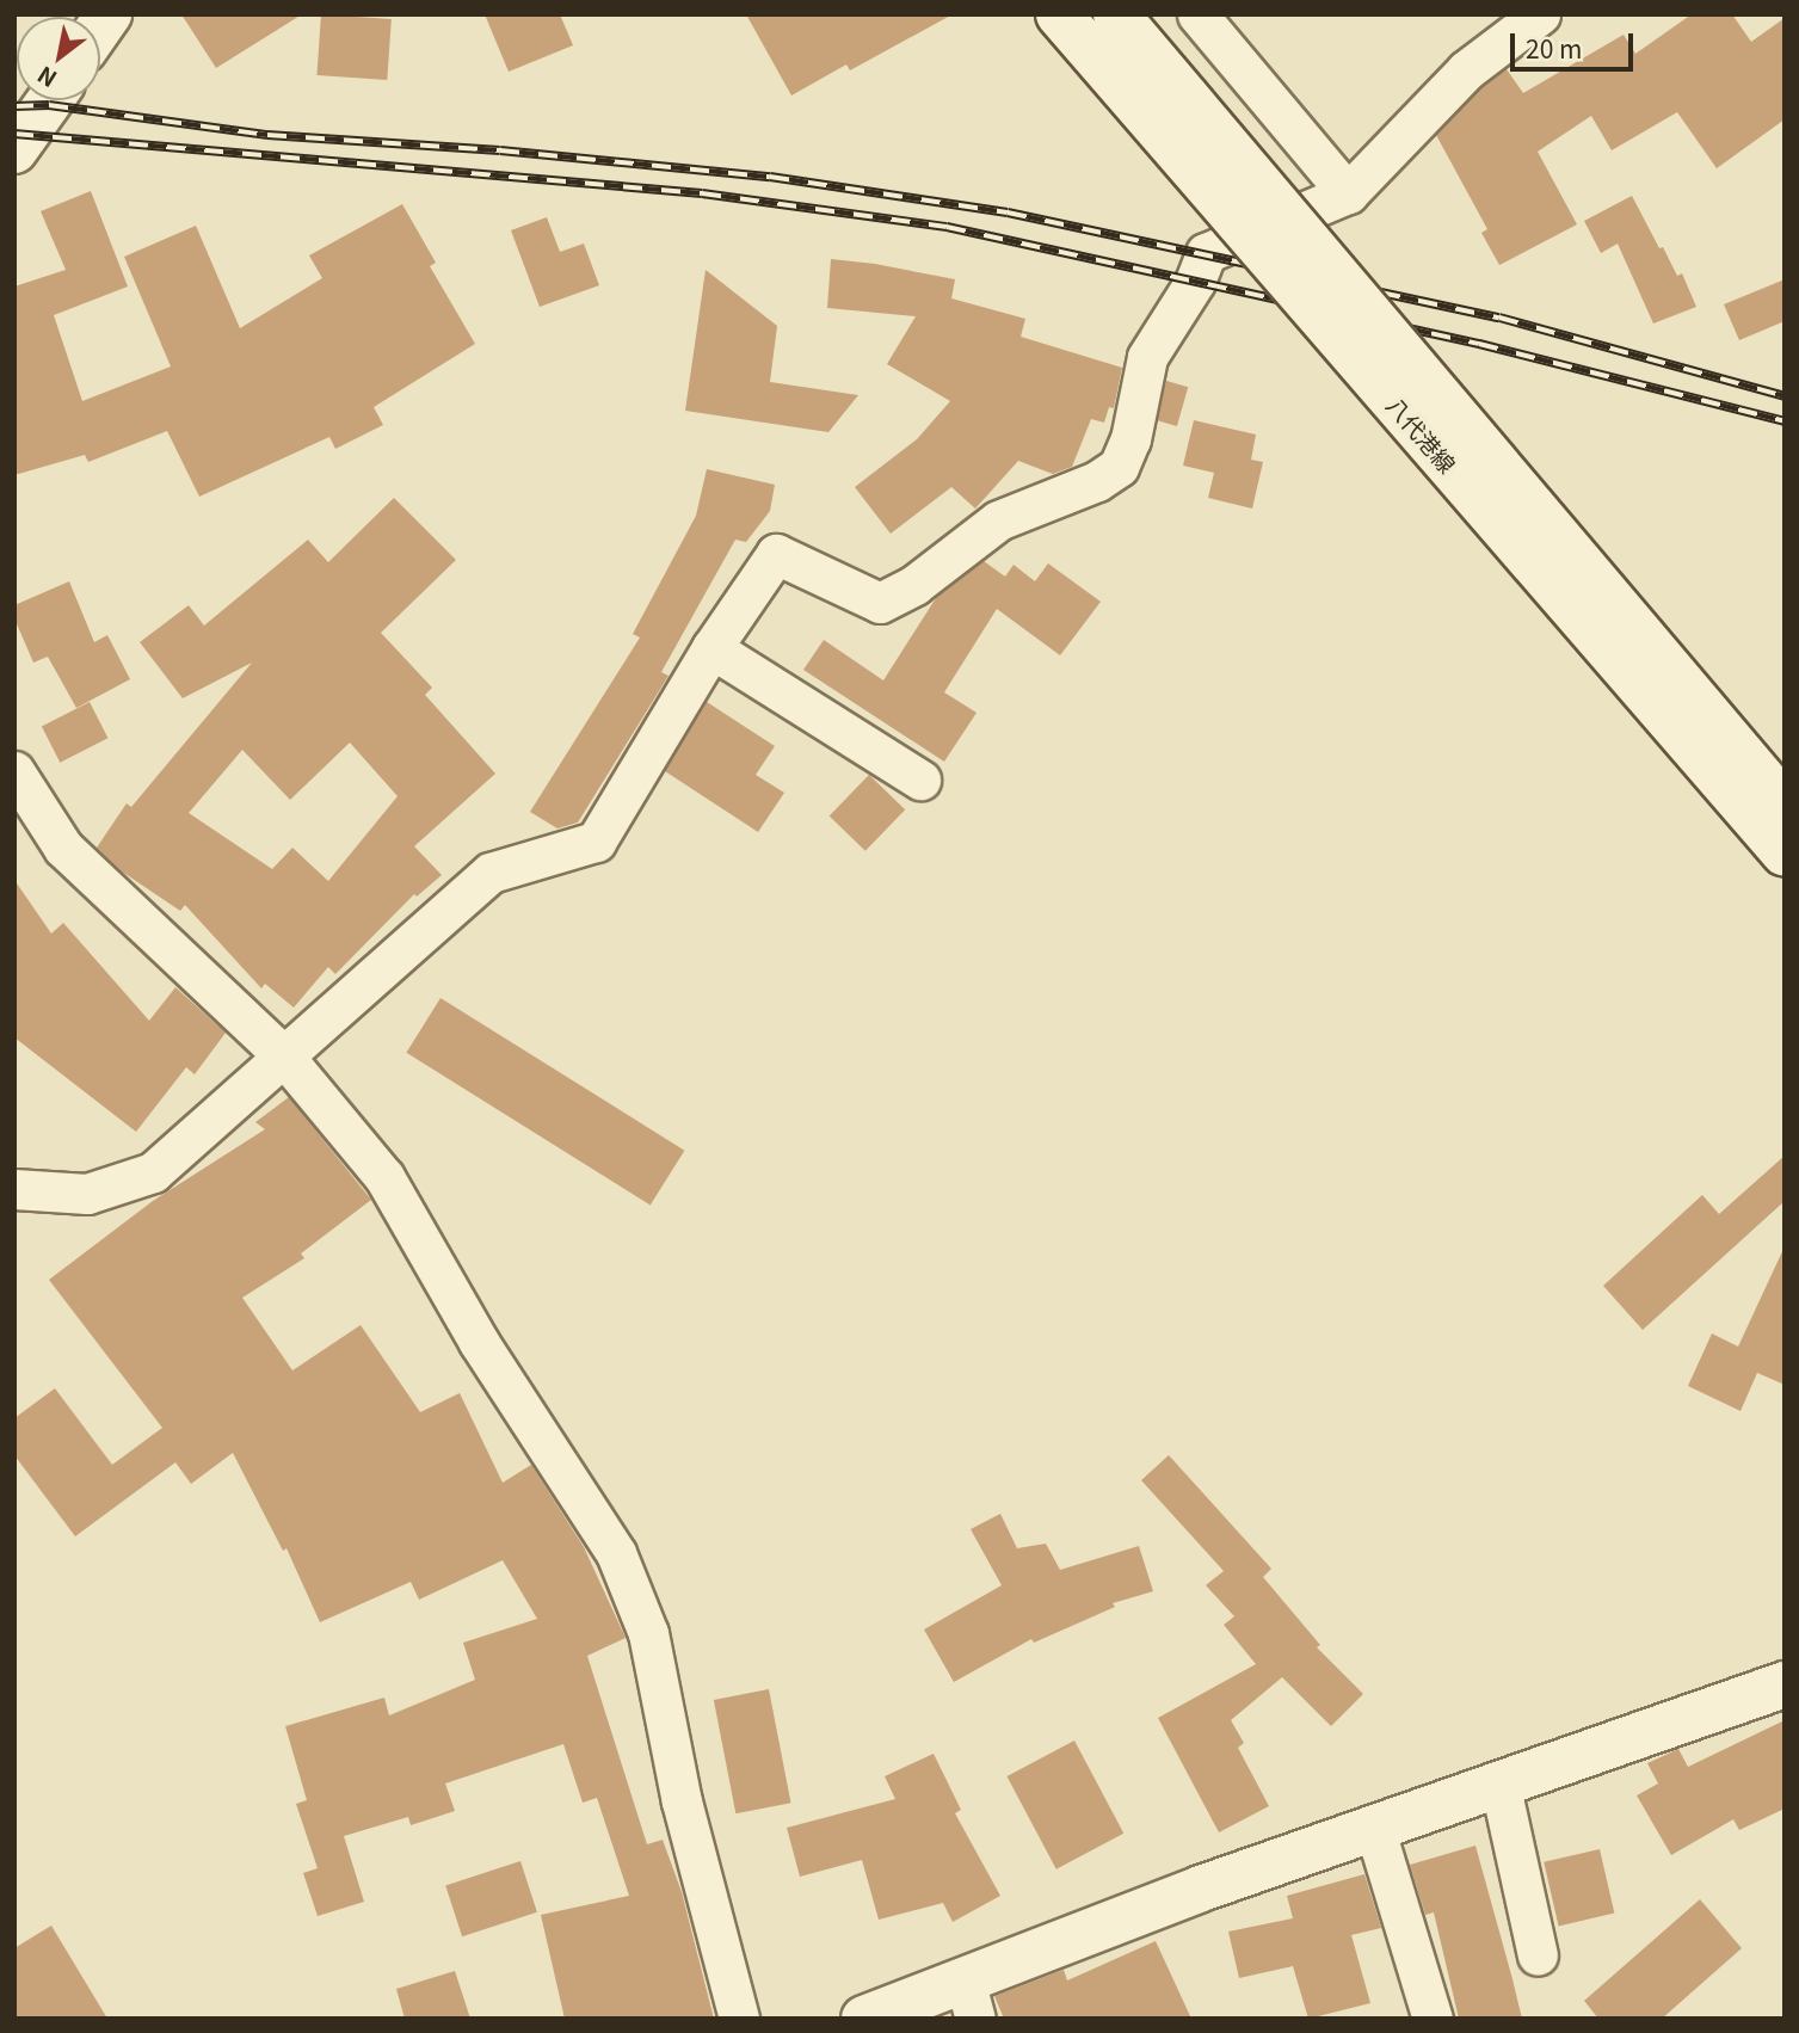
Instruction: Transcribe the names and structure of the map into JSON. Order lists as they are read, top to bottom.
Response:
{
  "streets": {
    "main road": ["八代港線"]
  },
  "scale_bar": "20 m",
  "north": "bottom left"
}
